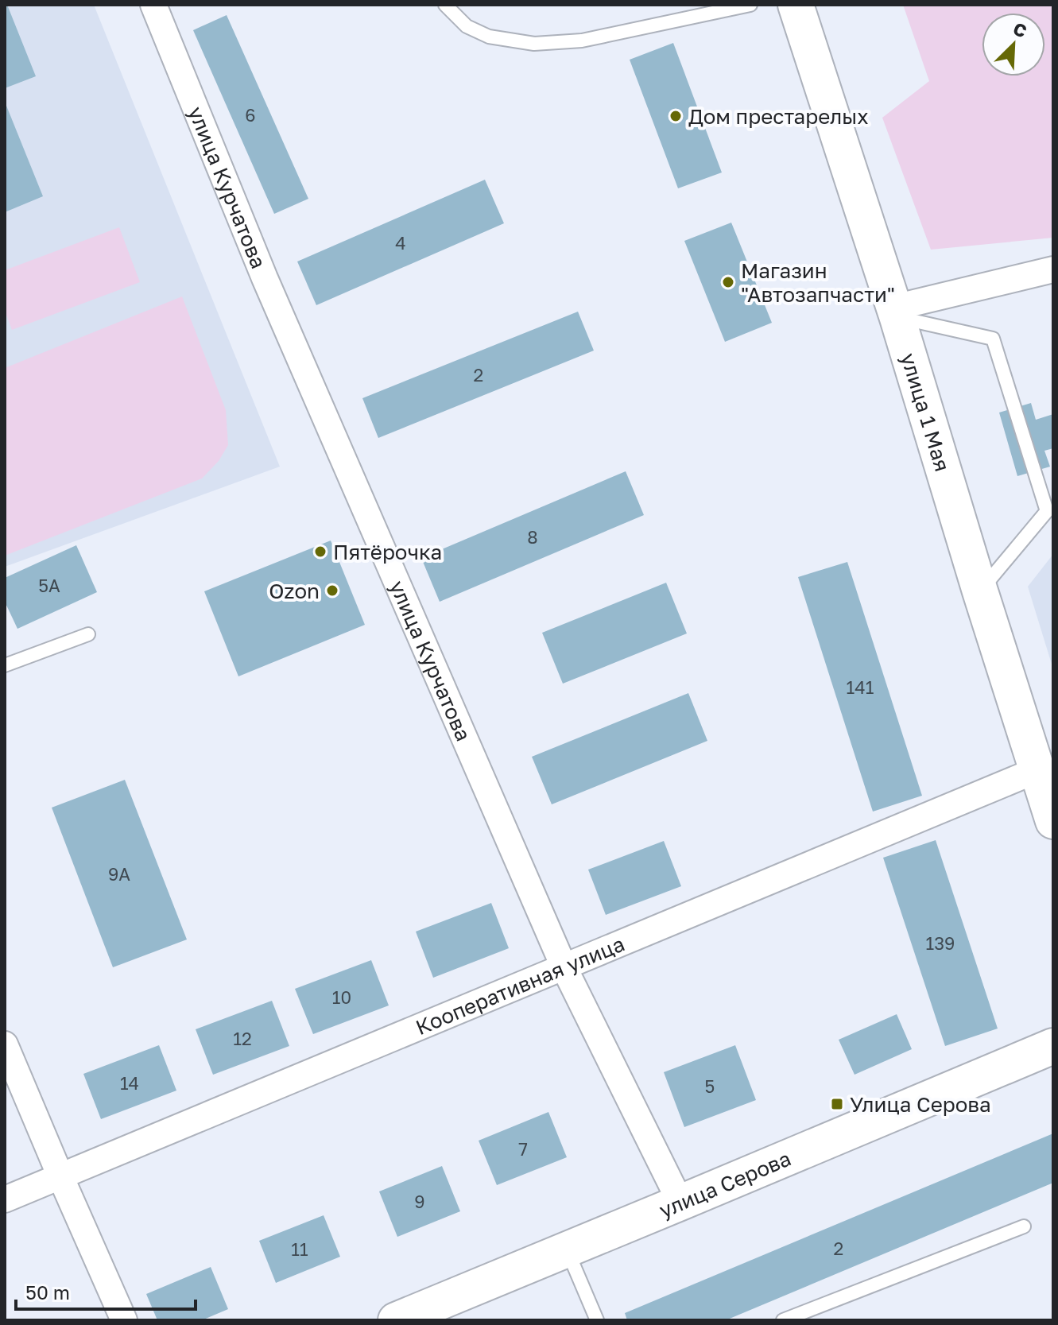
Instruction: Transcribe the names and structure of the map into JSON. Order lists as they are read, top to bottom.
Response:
{
  "streets": {
    "main road": ["улица 1 Мая", "улица Серова"],
    "street": ["улица Курчатова", "Кооперативная улица"]
  },
  "crossings": [
    ["улица Курчатова", "Кооперативная улица"],
    ["улица Курчатова", "улица Серова"],
    ["улица 1 Мая", "Кооперативная улица"]
  ],
  "places": {
    "other": [
      "Дом престарелых",
      "Магазин \"Автозапчасти\"",
      "Пятёрочка",
      "Ozon"
    ],
    "transit": ["Улица Серова"]
  },
  "house_numbers": [
    "6",
    "4",
    "2",
    "8",
    "5А",
    "141",
    "9А",
    "139",
    "10",
    "12",
    "14",
    "5",
    "7",
    "9",
    "2",
    "11"
  ],
  "scale_bar": "50 m",
  "north": "top right"
}
